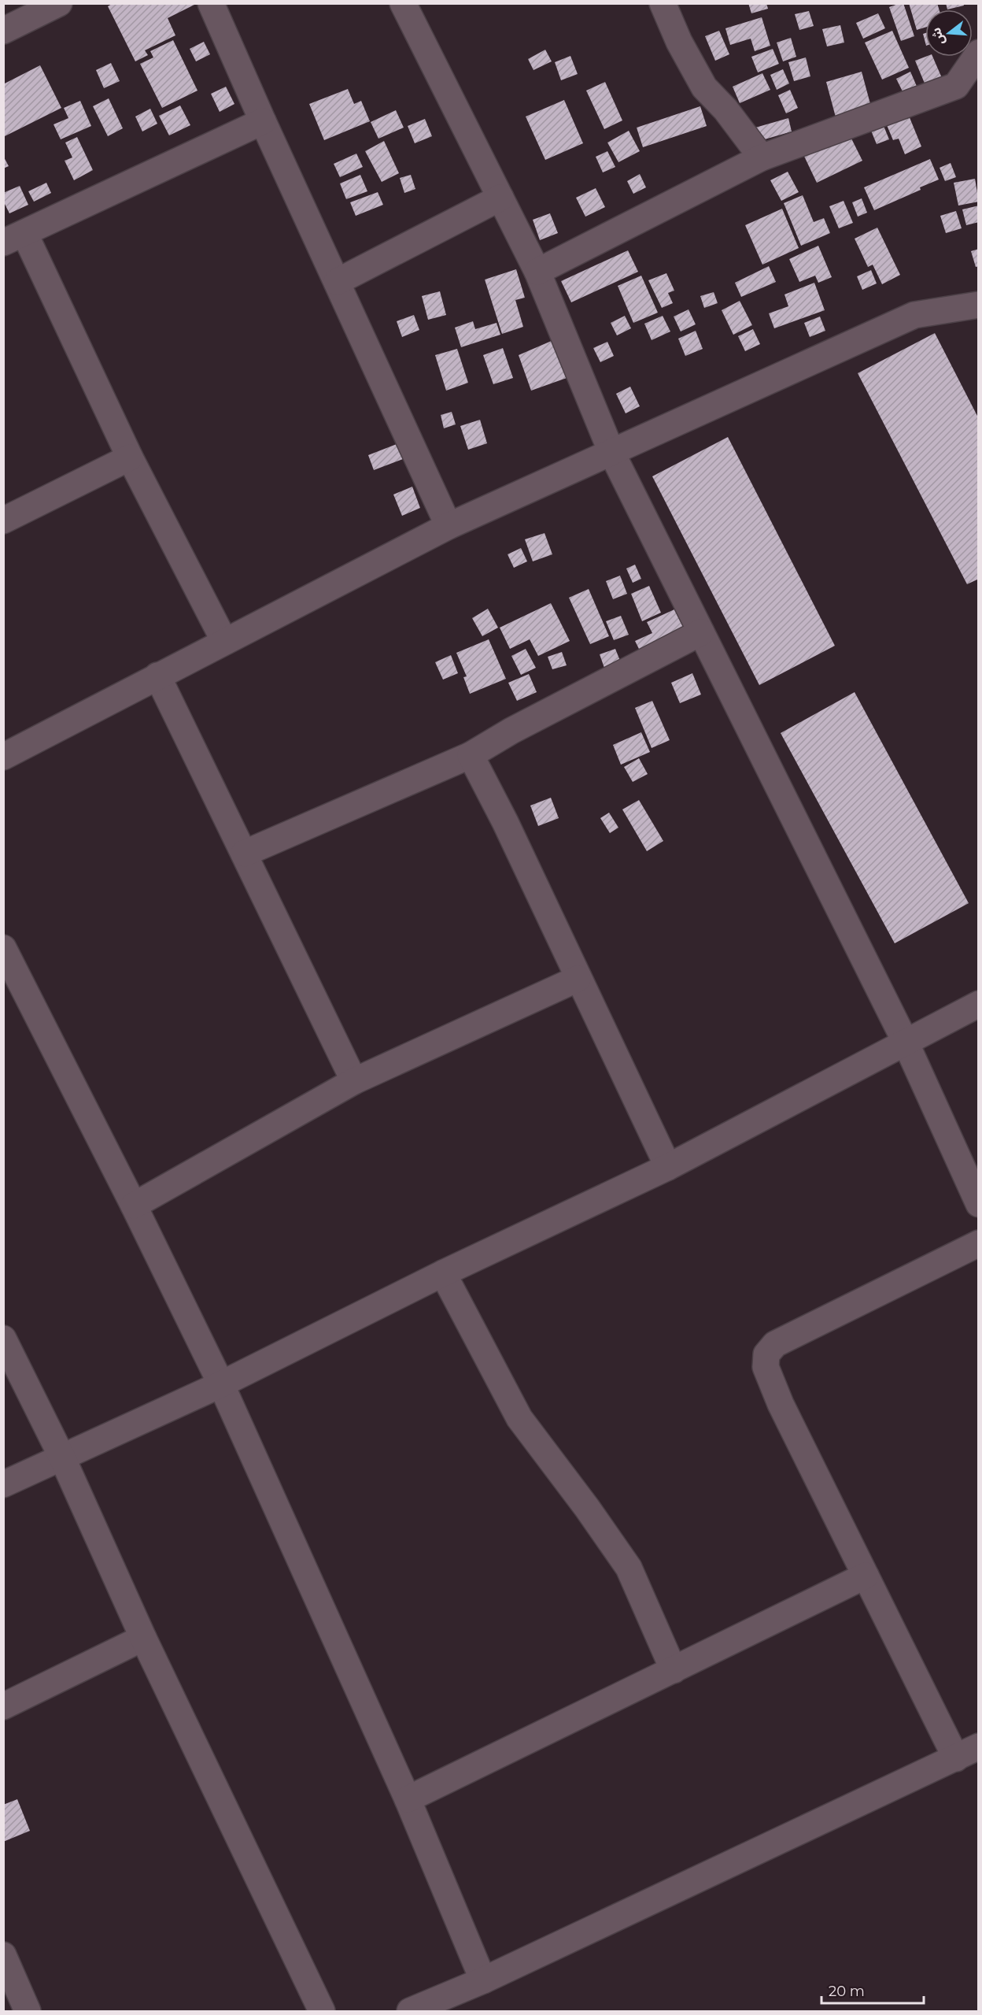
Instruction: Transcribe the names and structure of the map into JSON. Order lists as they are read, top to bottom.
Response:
{
  "scale_bar": "20 m",
  "north": "left"
}
